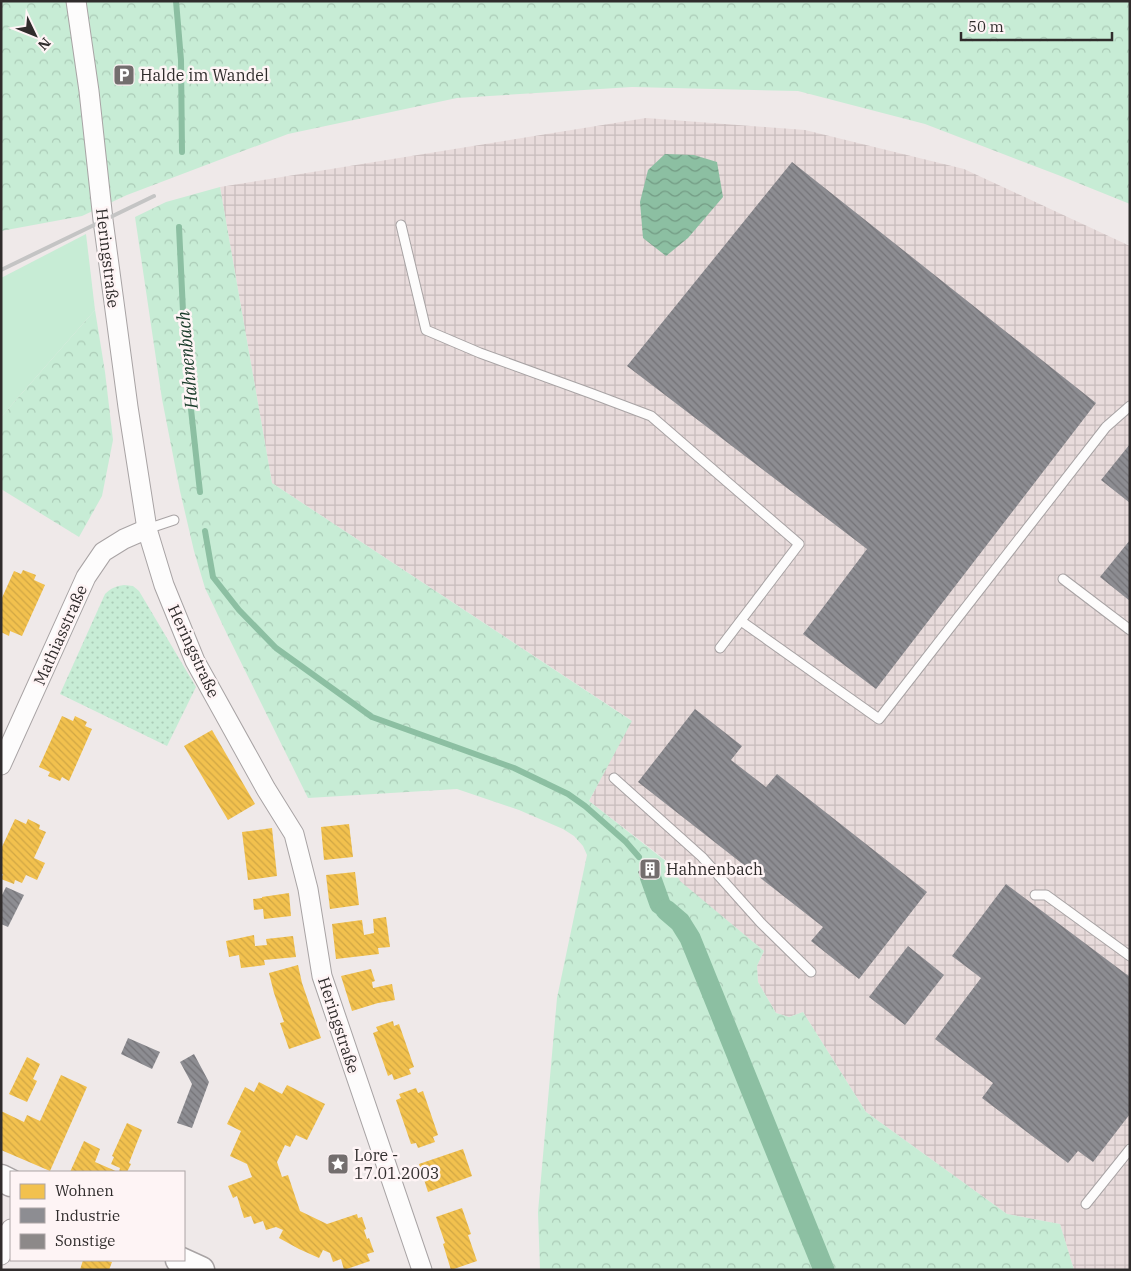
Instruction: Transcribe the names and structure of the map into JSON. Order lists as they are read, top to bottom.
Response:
{
  "streets": {
    "street": ["Heringstraße", "Mathiasstraße"]
  },
  "crossings": [
    ["Heringstraße", "Mathiasstraße"]
  ],
  "water": ["Hahnenbach"],
  "places": {
    "parking": ["Halde im Wandel"],
    "building": ["Hahnenbach"],
    "place": ["Lore - 17.01.2003"]
  },
  "legend": ["Wohnen", "Industrie", "Sonstige"],
  "scale_bar": "50 m",
  "north": "bottom right"
}
